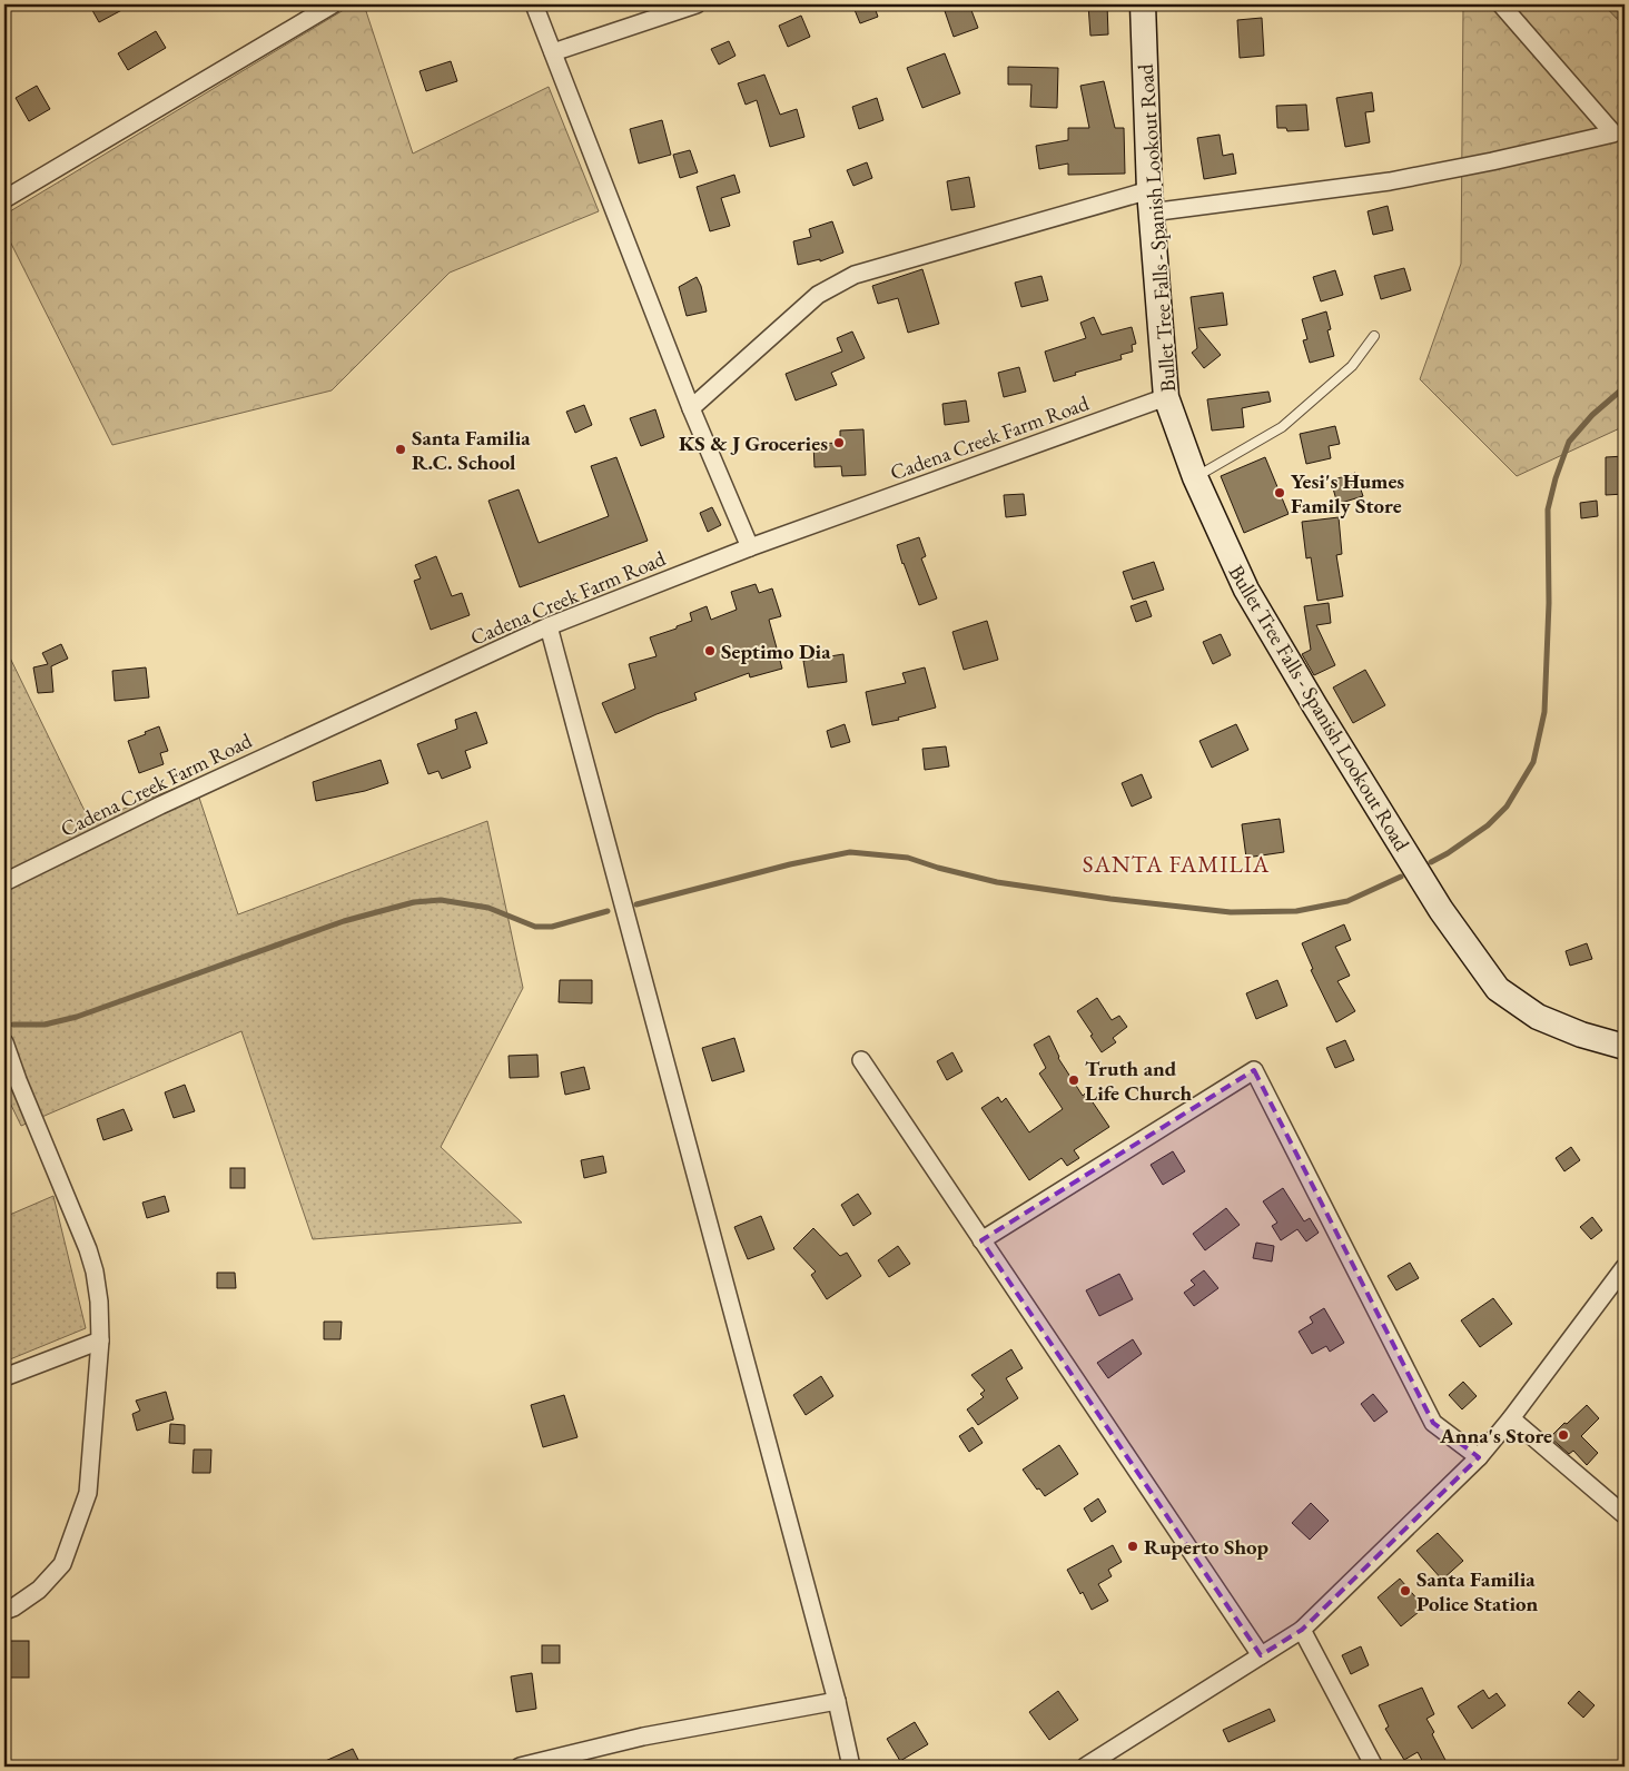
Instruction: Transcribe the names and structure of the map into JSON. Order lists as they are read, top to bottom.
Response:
{
  "streets": {
    "main road": ["Bullet Tree Falls - Spanish Lookout Road"],
    "street": ["Cadena Creek Farm Road"]
  },
  "crossings": [
    ["Bullet Tree Falls - Spanish Lookout Road", "Cadena Creek Farm Road"]
  ],
  "districts": ["SANTA FAMILIA"],
  "places": [
    "KS & J Groceries",
    "Santa Familia R.C. School",
    "Yesi's Humes Family Store",
    "Septimo Dia",
    "Truth and Life Church",
    "Anna's Store",
    "Ruperto Shop",
    "Santa Familia Police Station"
  ]
}
